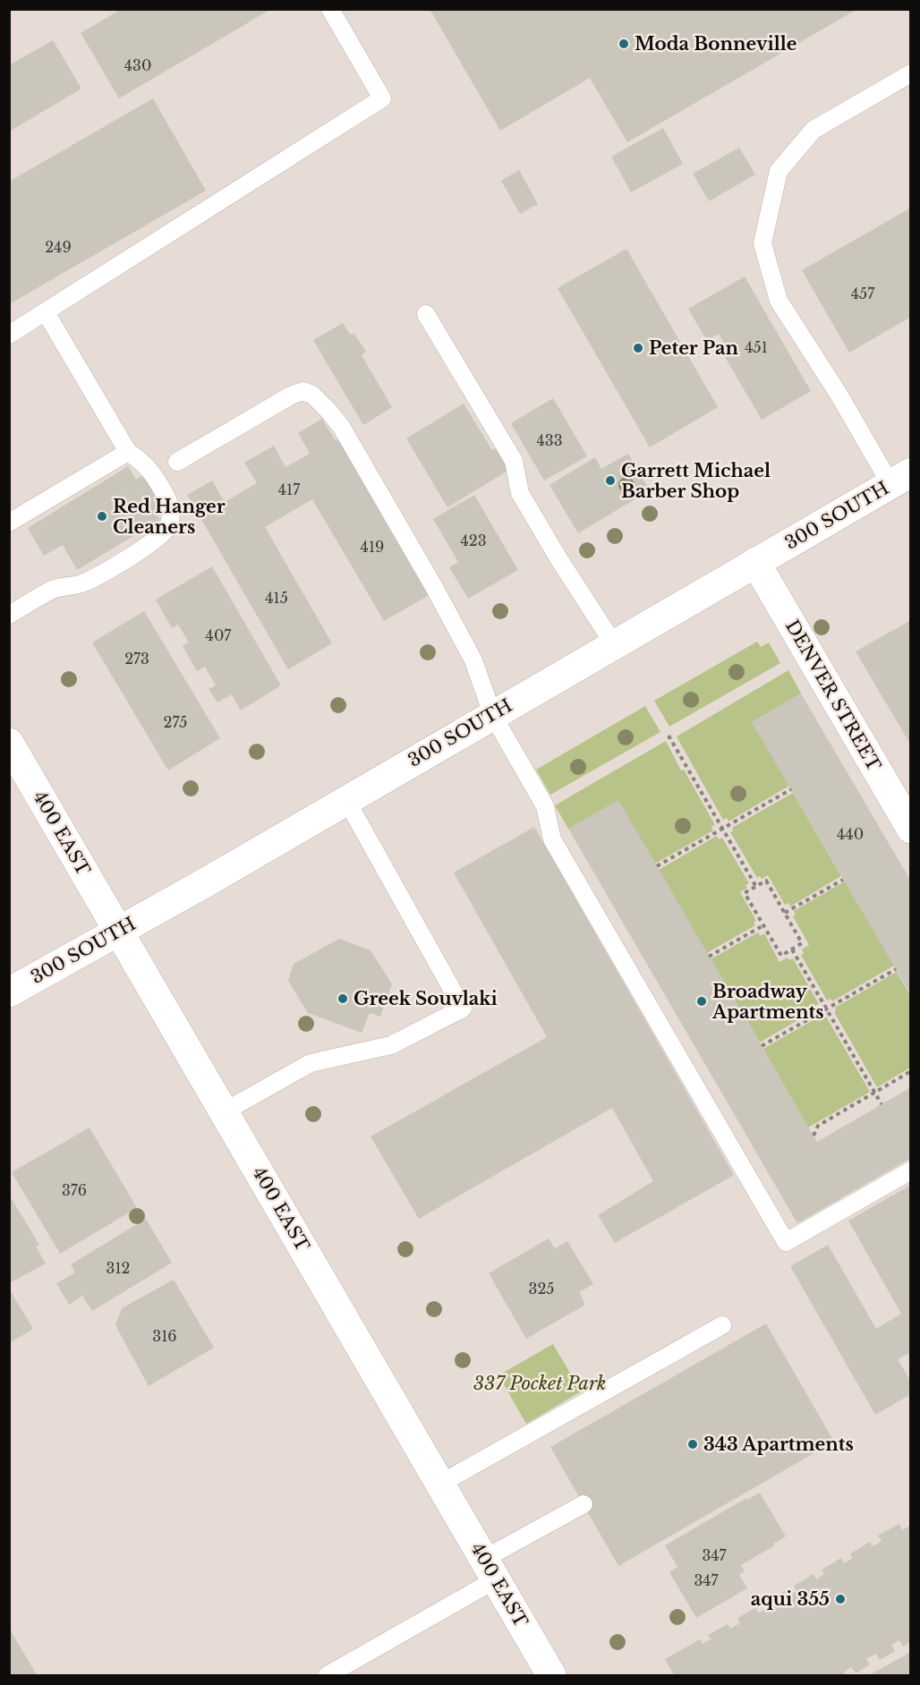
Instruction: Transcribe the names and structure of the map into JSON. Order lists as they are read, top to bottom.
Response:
{
  "streets": {
    "street": ["300 SOUTH", "DENVER STREET", "400 EAST"]
  },
  "crossings": [
    ["300 SOUTH", "DENVER STREET"],
    ["300 SOUTH", "400 EAST"]
  ],
  "parks": ["337 Pocket Park"],
  "places": [
    "Moda Bonneville",
    "Peter Pan",
    "Garrett Michael Barber Shop",
    "Red Hanger Cleaners",
    "Greek Souvlaki",
    "Broadway Apartments",
    "343 Apartments",
    "aqui 355"
  ],
  "house_numbers": [
    "430",
    "249",
    "457",
    "451",
    "433",
    "417",
    "423",
    "419",
    "415",
    "407",
    "273",
    "275",
    "440",
    "376",
    "312",
    "325",
    "316",
    "347",
    "347"
  ]
}
